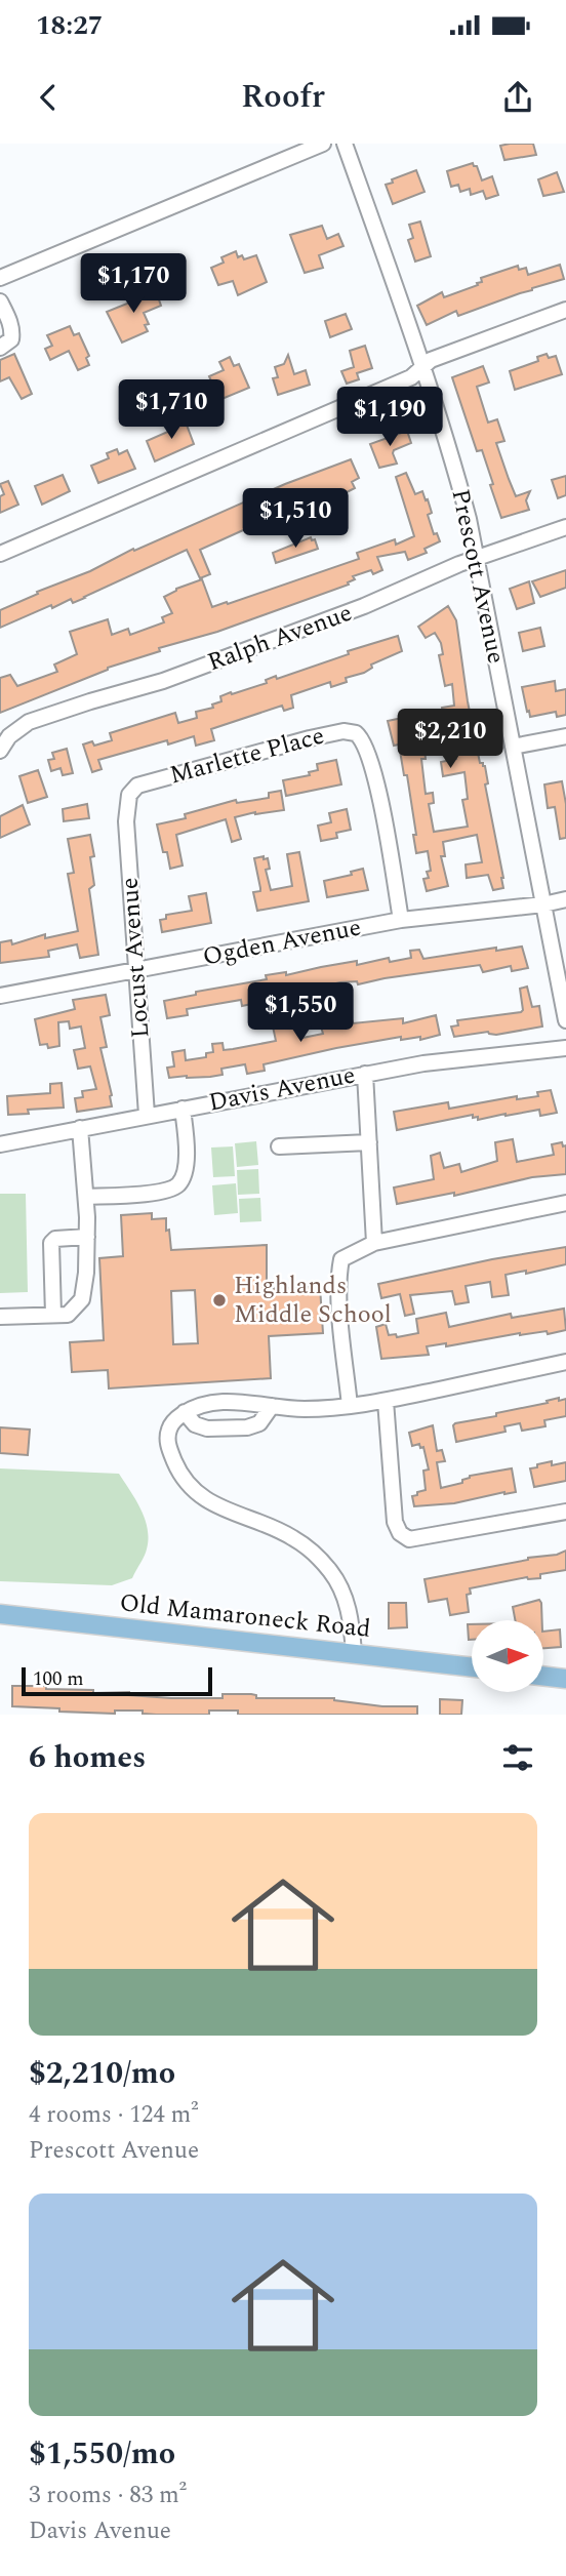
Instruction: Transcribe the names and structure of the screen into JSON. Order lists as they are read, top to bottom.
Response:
{
  "streets": {
    "main road": ["Old Mamaroneck Road"],
    "street": [
      "Prescott Avenue",
      "Ralph Avenue",
      "Marlette Place",
      "Ogden Avenue",
      "Locust Avenue",
      "Davis Avenue"
    ]
  },
  "crossings": [
    ["Prescott Avenue", "Ralph Avenue"],
    ["Prescott Avenue", "Ogden Avenue"],
    ["Marlette Place", "Ogden Avenue"],
    ["Marlette Place", "Locust Avenue"],
    ["Ogden Avenue", "Locust Avenue"],
    ["Locust Avenue", "Davis Avenue"]
  ],
  "places": ["Highlands Middle School"],
  "scale_bar": "100 m",
  "north": "right",
  "page": {
    "status": "18:27",
    "header": "Roofr",
    "price": [
      "$1,170",
      "$1,710",
      "$1,190",
      "$1,510",
      "$2,210",
      "$1,550"
    ],
    "scale": "100 m",
    "heading": "6 homes",
    "list": [
      {
        "name": "$2,210/mo",
        "note": "4 rooms · 124 m² · Prescott Avenue"
      },
      {
        "name": "$1,550/mo",
        "note": "3 rooms · 83 m² · Davis Avenue"
      }
    ]
  }
}
